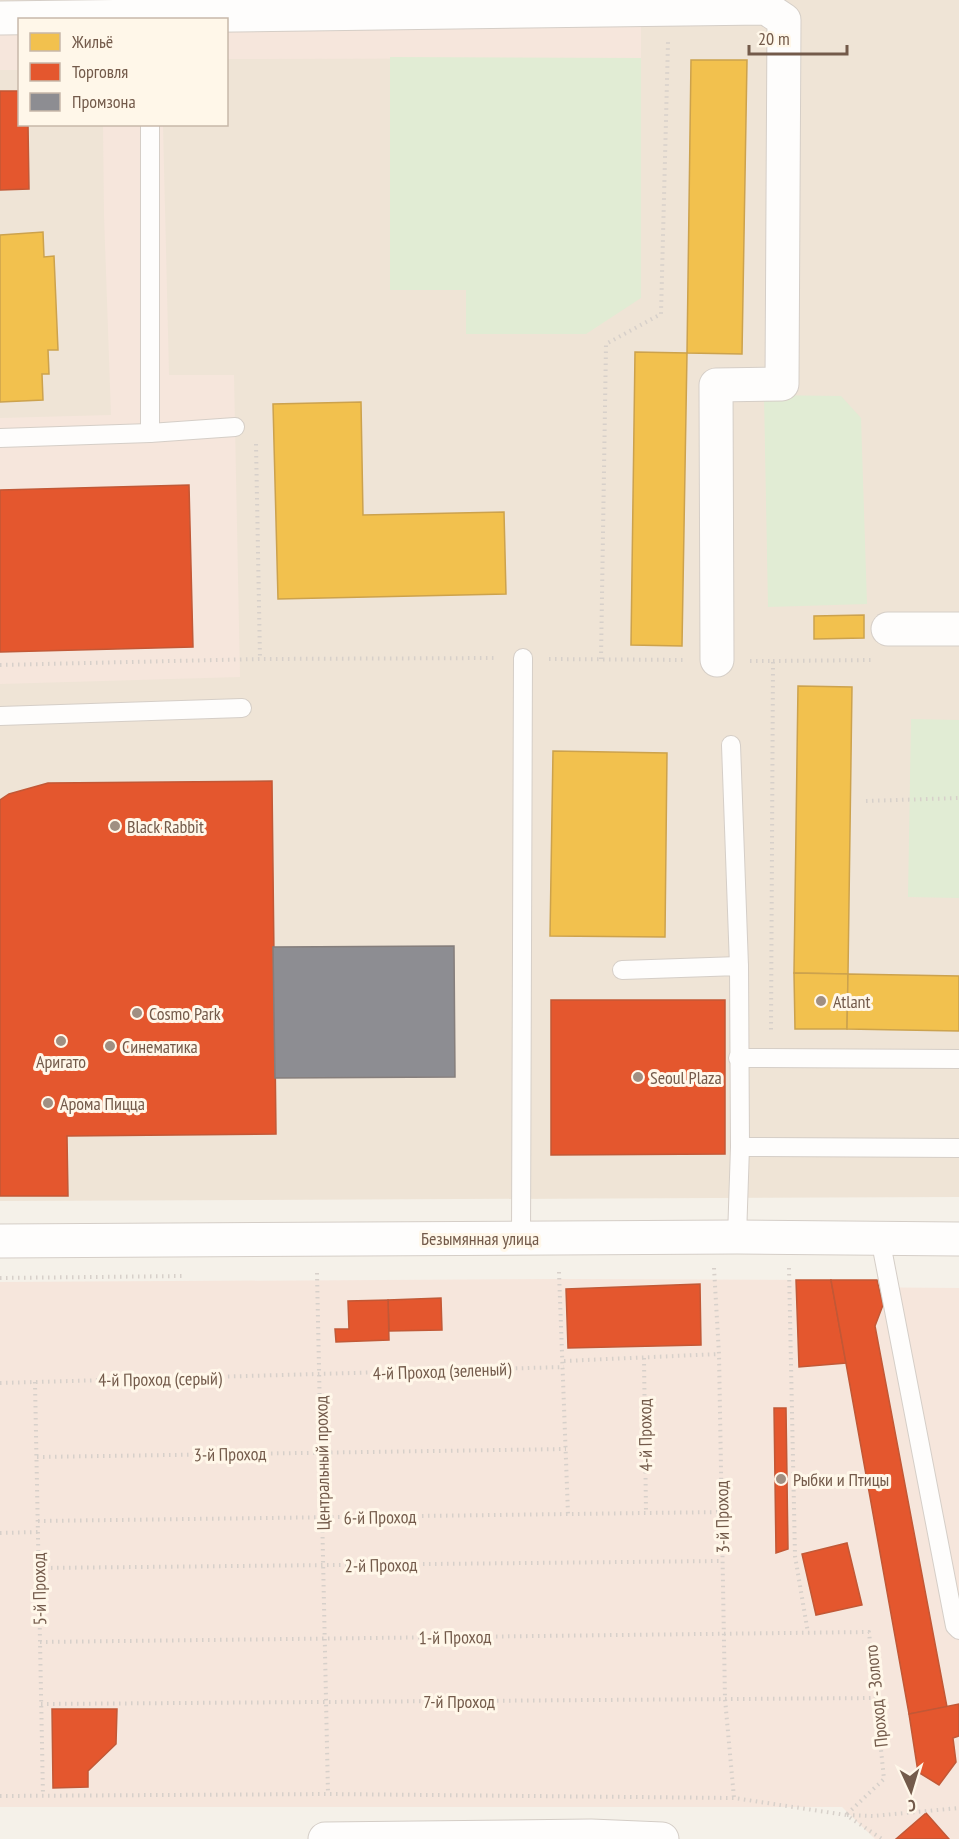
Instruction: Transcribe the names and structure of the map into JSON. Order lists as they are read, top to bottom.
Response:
{
  "streets": {
    "street": ["Безымянная улица"],
    "path": [
      "4-й Проход (зеленый)",
      "4-й Проход (серый)",
      "4-й Проход",
      "3-й Проход",
      "Центральный проход",
      "6-й Проход",
      "2-й Проход",
      "5-й Проход",
      "1-й Проход",
      "Проход - Золото",
      "7-й Проход"
    ]
  },
  "crossings": [
    ["Безымянная улица", "3-й Проход"],
    ["Безымянная улица", "Центральный проход"],
    ["4-й Проход (зеленый)", "4-й Проход (серый)"],
    ["4-й Проход (зеленый)", "Центральный проход"],
    ["4-й Проход (серый)", "Центральный проход"],
    ["4-й Проход (серый)", "5-й Проход"],
    ["4-й Проход", "6-й Проход"],
    ["3-й Проход", "Центральный проход"],
    ["3-й Проход", "6-й Проход"],
    ["3-й Проход", "2-й Проход"],
    ["3-й Проход", "5-й Проход"],
    ["3-й Проход", "1-й Проход"],
    ["3-й Проход", "7-й Проход"],
    ["Центральный проход", "6-й Проход"],
    ["Центральный проход", "2-й Проход"],
    ["Центральный проход", "1-й Проход"],
    ["Центральный проход", "7-й Проход"],
    ["6-й Проход", "5-й Проход"],
    ["2-й Проход", "5-й Проход"],
    ["5-й Проход", "1-й Проход"],
    ["5-й Проход", "7-й Проход"],
    ["1-й Проход", "Проход - Золото"],
    ["Проход - Золото", "7-й Проход"]
  ],
  "places": [
    "Black Rabbit",
    "Atlant",
    "Cosmo Park",
    "Аригато",
    "Синематика",
    "Seoul Plaza",
    "Арома Пицца",
    "Рыбки и Птицы"
  ],
  "legend": ["Жильё", "Торговля", "Промзона"],
  "scale_bar": "20 m",
  "north": "bottom"
}
